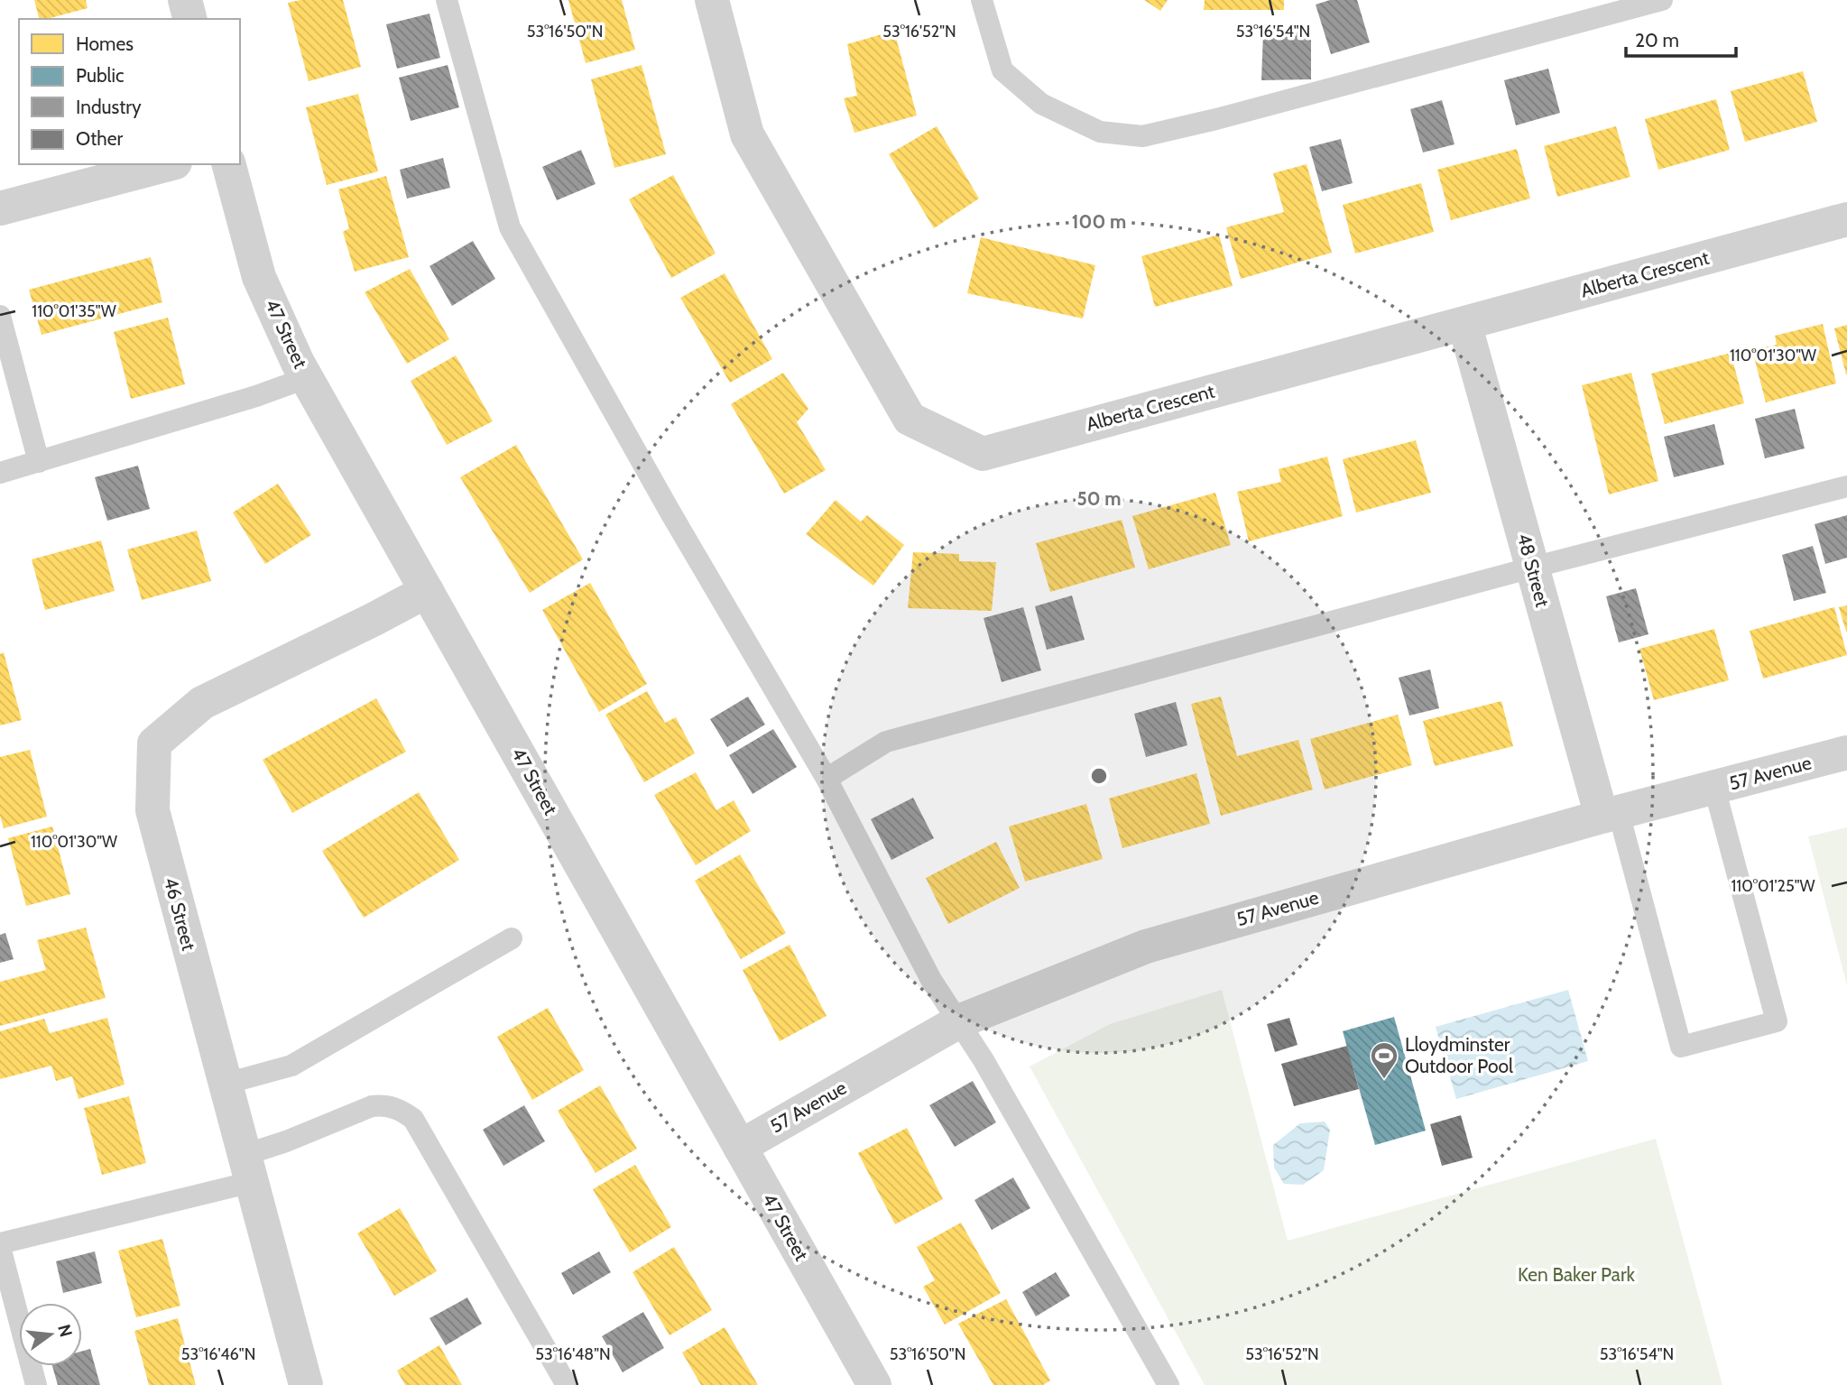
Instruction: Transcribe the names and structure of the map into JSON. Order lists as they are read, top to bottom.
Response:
{
  "streets": {
    "street": [
      "Alberta Crescent",
      "47 Street",
      "48 Street",
      "57 Avenue",
      "46 Street"
    ]
  },
  "crossings": [
    ["Alberta Crescent", "48 Street"],
    ["47 Street", "57 Avenue"],
    ["47 Street", "46 Street"],
    ["48 Street", "57 Avenue"]
  ],
  "parks": ["Ken Baker Park"],
  "places": {
    "sports": ["Lloydminster Outdoor Pool"]
  },
  "legend": [
    "Homes",
    "Public",
    "Industry",
    "Other"
  ],
  "scale_bar": "20 m",
  "north": "right",
  "coordinates": [
    "53°16'50\"N",
    "53°16'52\"N",
    "53°16'54\"N",
    "110°01'35\"W",
    "110°01'30\"W",
    "110°01'25\"W",
    "53°16'46\"N",
    "53°16'48\"N"
  ],
  "rings": ["100 m", "50 m"]
}
